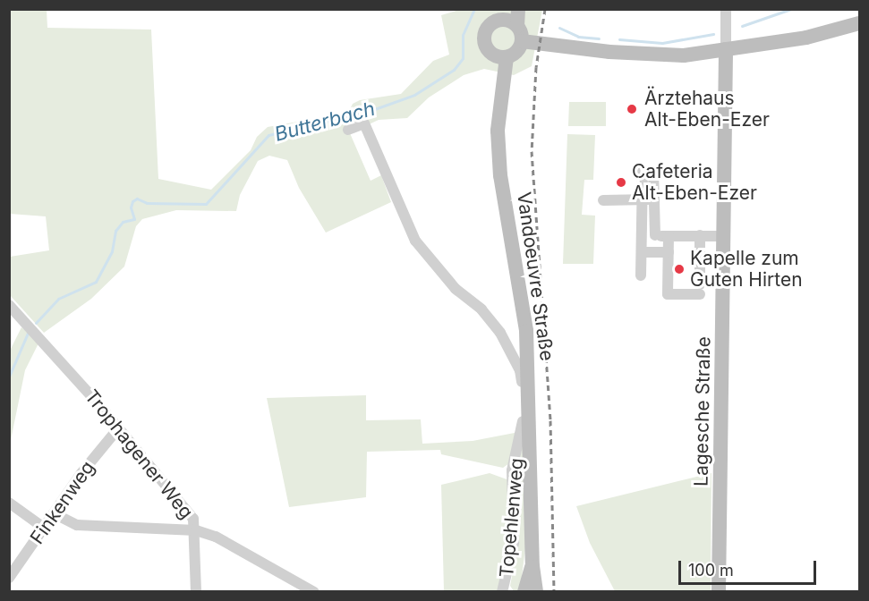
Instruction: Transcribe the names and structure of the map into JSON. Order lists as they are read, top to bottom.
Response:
{
  "streets": {
    "street": [
      "Vandoeuvre Straße",
      "Lagesche Straße",
      "Trophagener Weg",
      "Finkenweg",
      "Topehlenweg"
    ]
  },
  "crossings": [
    ["Trophagener Weg", "Finkenweg"]
  ],
  "water": ["Butterbach"],
  "places": ["Ärztehaus Alt-Eben-Ezer", "Cafeteria Alt-Eben-Ezer", "Kapelle zum Guten Hirten"],
  "scale_bar": "100 m"
}
